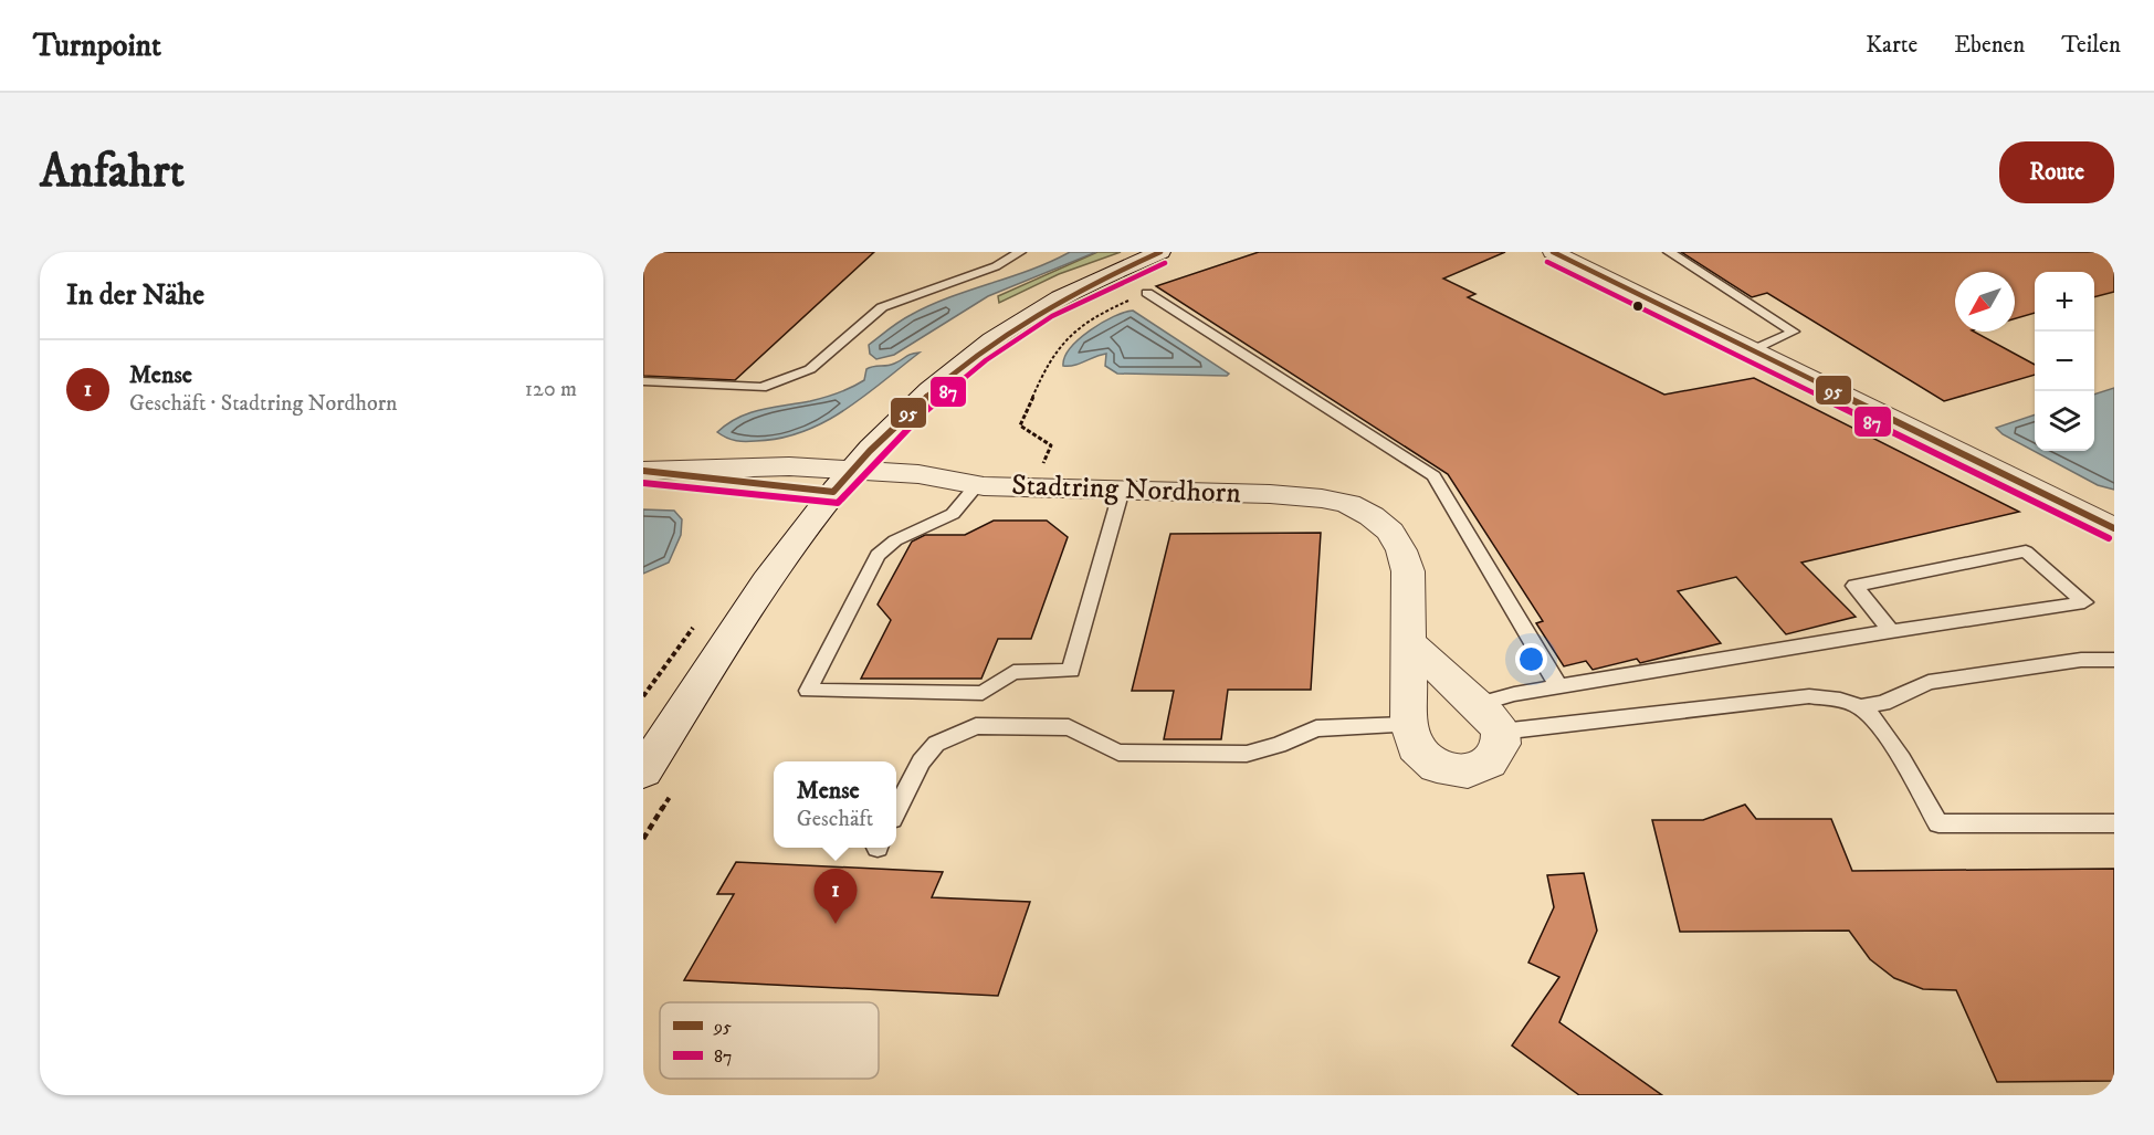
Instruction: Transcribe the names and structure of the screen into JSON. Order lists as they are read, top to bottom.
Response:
{
  "streets": {
    "street": ["Stadtring Nordhorn"]
  },
  "lines": ["transit line 95", "transit line 87"],
  "legend": ["95", "87"],
  "north": "bottom left",
  "page": {
    "header": "Turnpoint",
    "nav": ["Karte", "Ebenen", "Teilen"],
    "buttons": "Route",
    "title": "Anfahrt",
    "heading": "In der Nähe",
    "map_buttons": ["+", "−"],
    "list": [
      {
        "mark": "1",
        "name": "Mense",
        "note": "Geschäft · Stadtring Nordhorn",
        "value": "120 m"
      }
    ],
    "popup": ["Mense", "Geschäft"],
    "pins": "1"
  }
}
